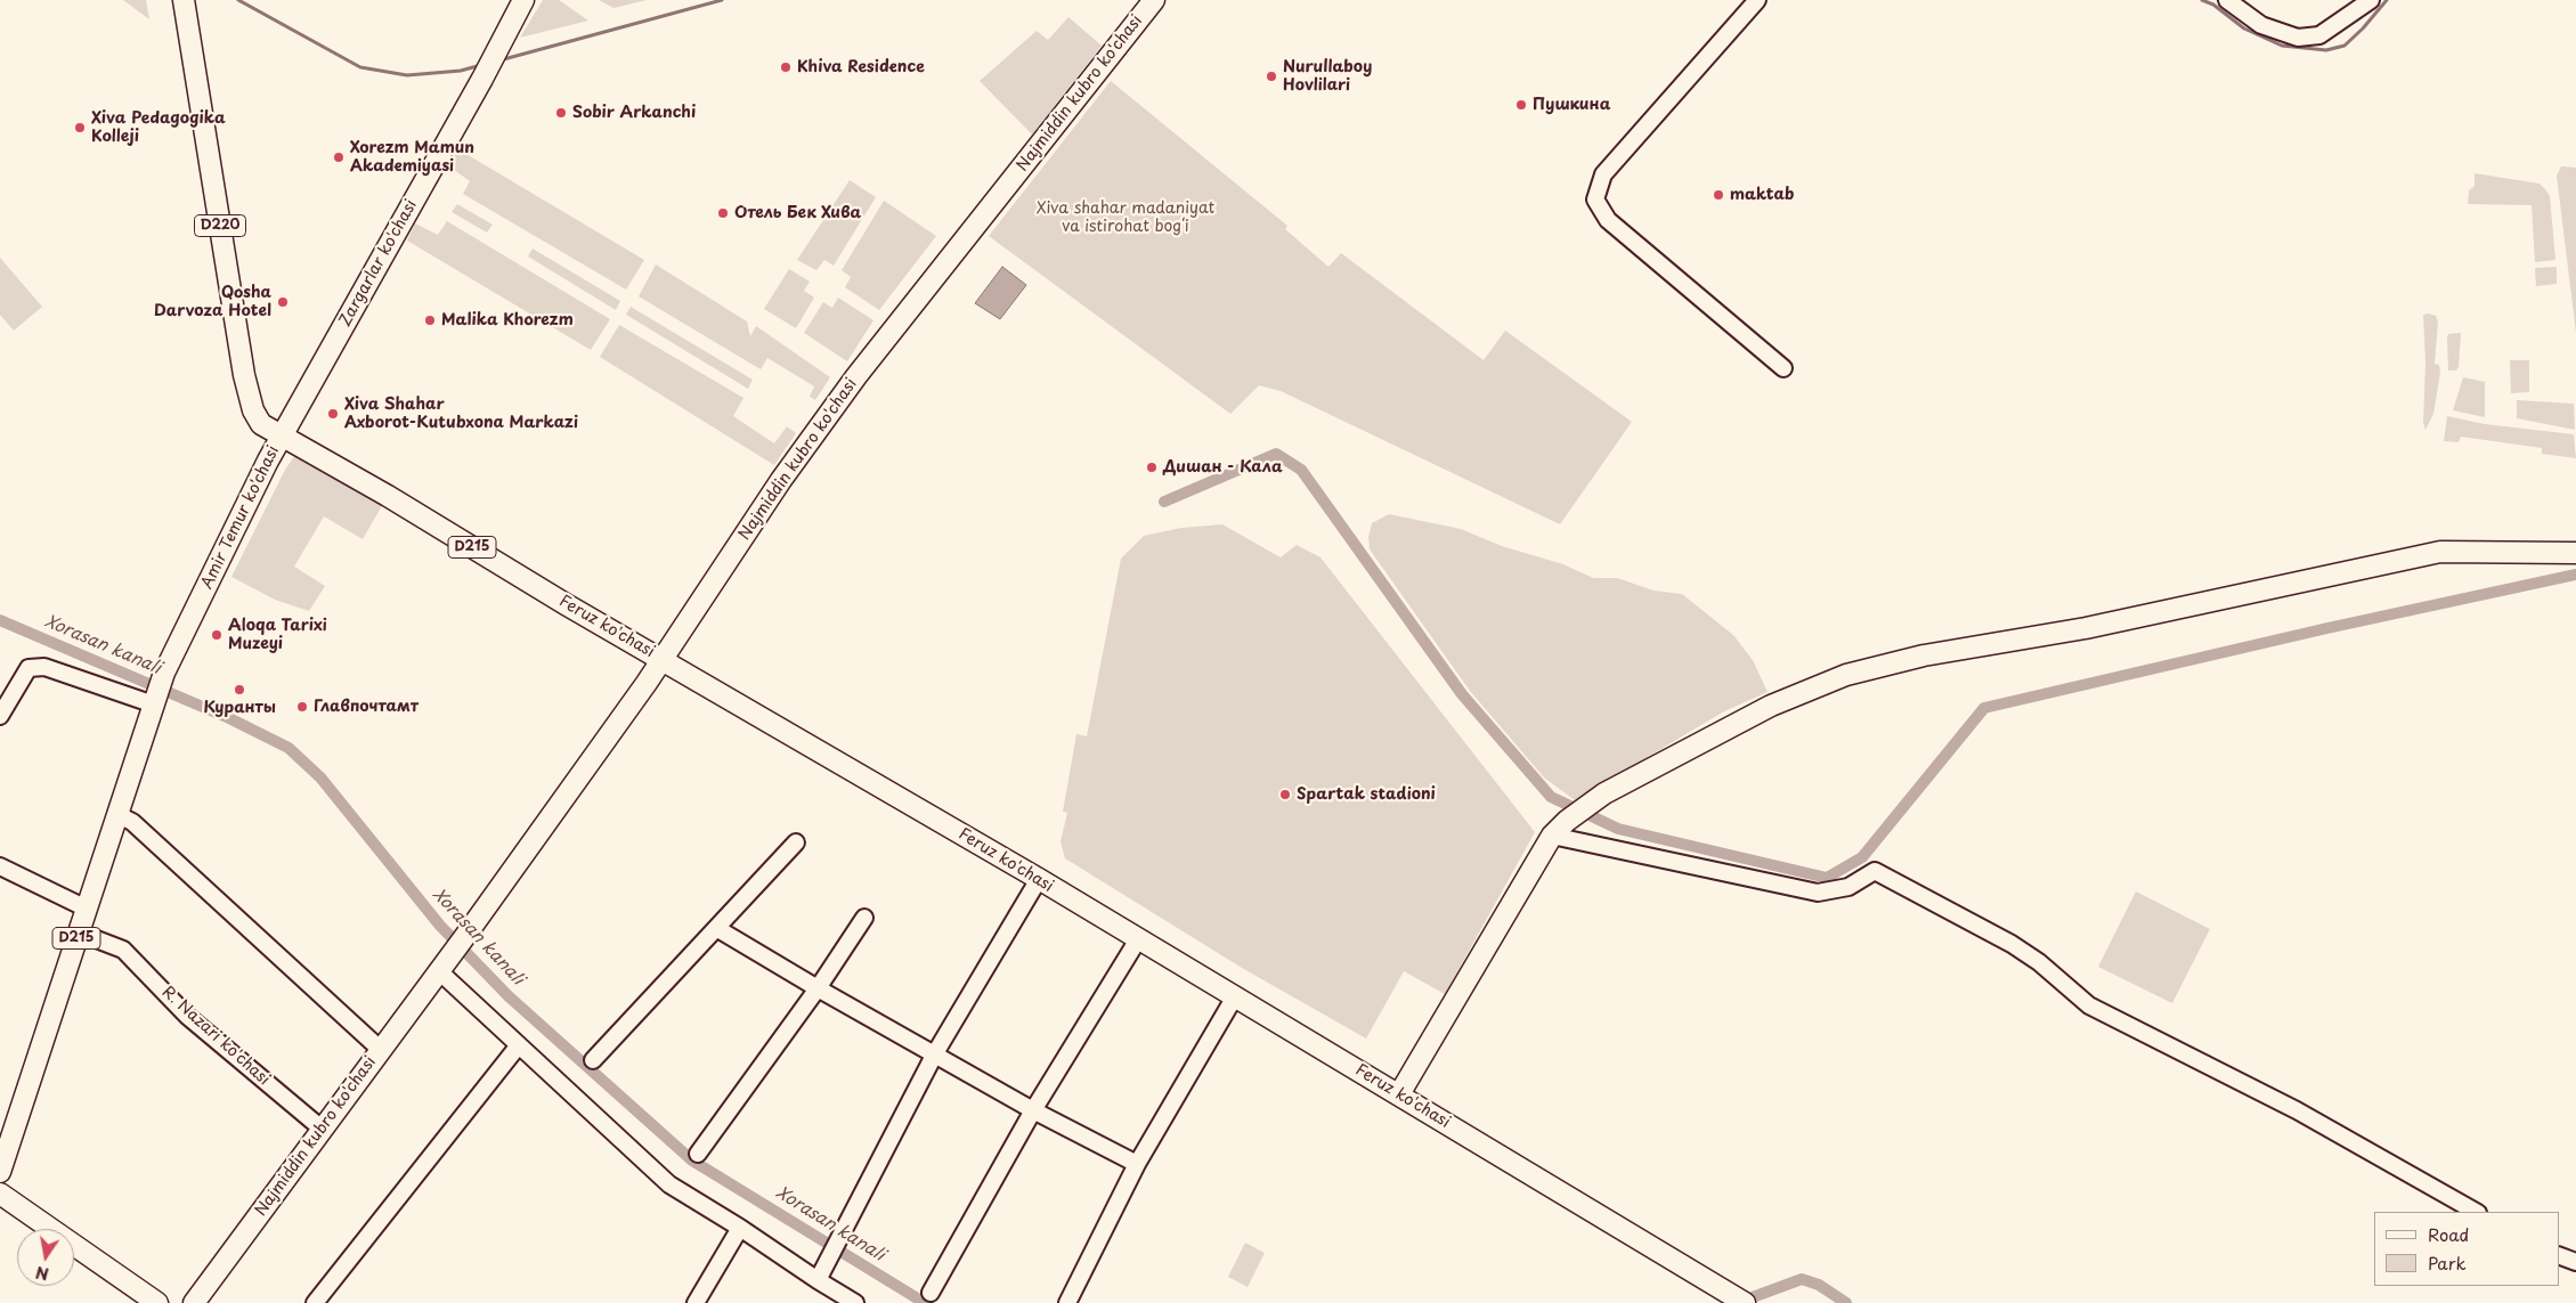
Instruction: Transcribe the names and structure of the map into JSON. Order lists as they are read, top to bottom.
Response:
{
  "streets": {
    "main road": [
      "Najmiddin kubro ko'chasi",
      "D220",
      "Zargarlar ko'chasi",
      "Amir Temur ko'chasi",
      "D215",
      "Feruz ko'chasi"
    ],
    "street": ["R. Nazari ko'chasi"]
  },
  "crossings": [
    ["Najmiddin kubro ko'chasi", "Feruz ko'chasi"],
    ["Najmiddin kubro ko'chasi", "R. Nazari ko'chasi"],
    ["Zargarlar ko'chasi", "Amir Temur ko'chasi"],
    ["Zargarlar ko'chasi", "Feruz ko'chasi"],
    ["Amir Temur ko'chasi", "D215"],
    ["Amir Temur ko'chasi", "Feruz ko'chasi"],
    ["D215", "R. Nazari ko'chasi"]
  ],
  "water": ["Xorasan kanali"],
  "parks": ["Xiva shahar madaniyat va istirohat bogʻi"],
  "places": [
    "Khiva Residence",
    "Nurullaboy Hovlilari",
    "Пушкина",
    "Sobir Arkanchi",
    "Xiva Pedagogika Kolleji",
    "Xorezm Mamun Akademiyasi",
    "maktab",
    "Отель Бек Хива",
    "Qosha Darvoza Hotel",
    "Malika Khorezm",
    "Xiva Shahar Axborot-Kutubxona Markazi",
    "Дишан - Кала",
    "Aloqa Tarixi Muzeyi",
    "Куранты",
    "Главпочтамт",
    "Spartak stadioni"
  ],
  "legend": ["Road", "Park"],
  "north": "bottom"
}
